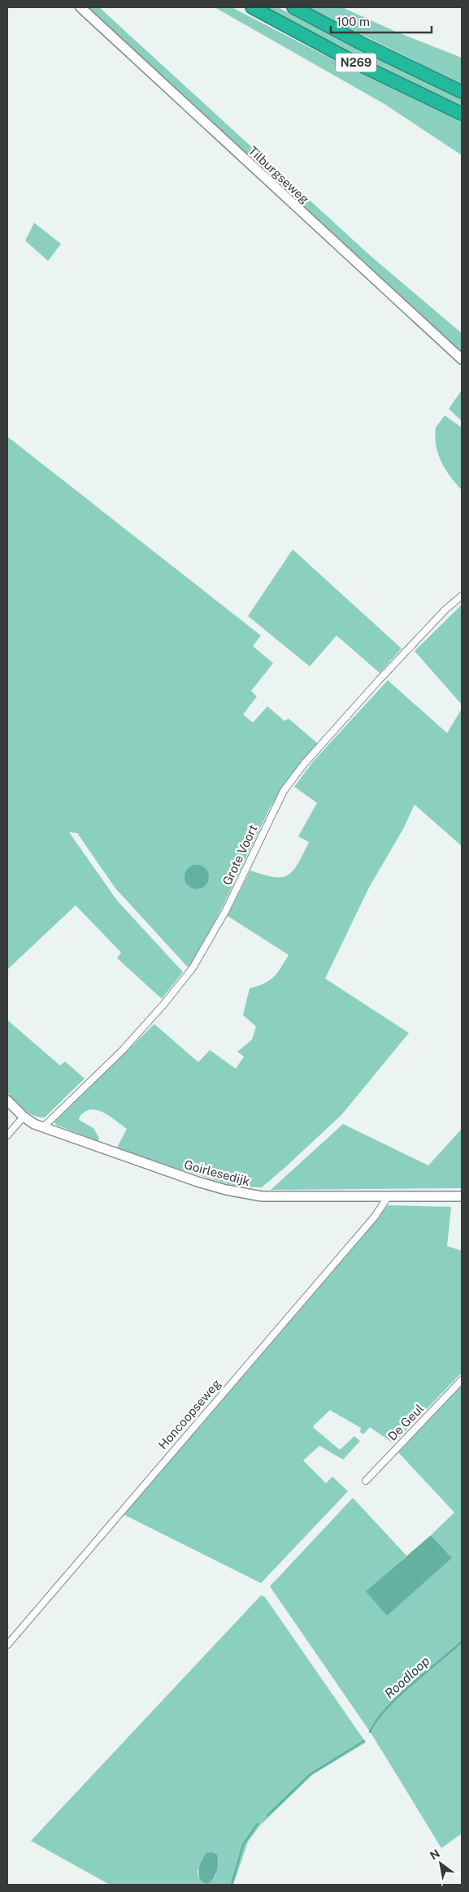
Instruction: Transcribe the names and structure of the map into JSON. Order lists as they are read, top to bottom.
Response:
{
  "streets": {
    "highway": ["N269"],
    "street": [
      "Tilburgseweg",
      "Grote Voort",
      "Goirlesedijk",
      "Honcoopseweg",
      "De Geul"
    ]
  },
  "crossings": [
    ["Grote Voort", "Goirlesedijk"],
    ["Goirlesedijk", "Honcoopseweg"]
  ],
  "water": ["Roodloop"],
  "scale_bar": "100 m",
  "north": "top left"
}
